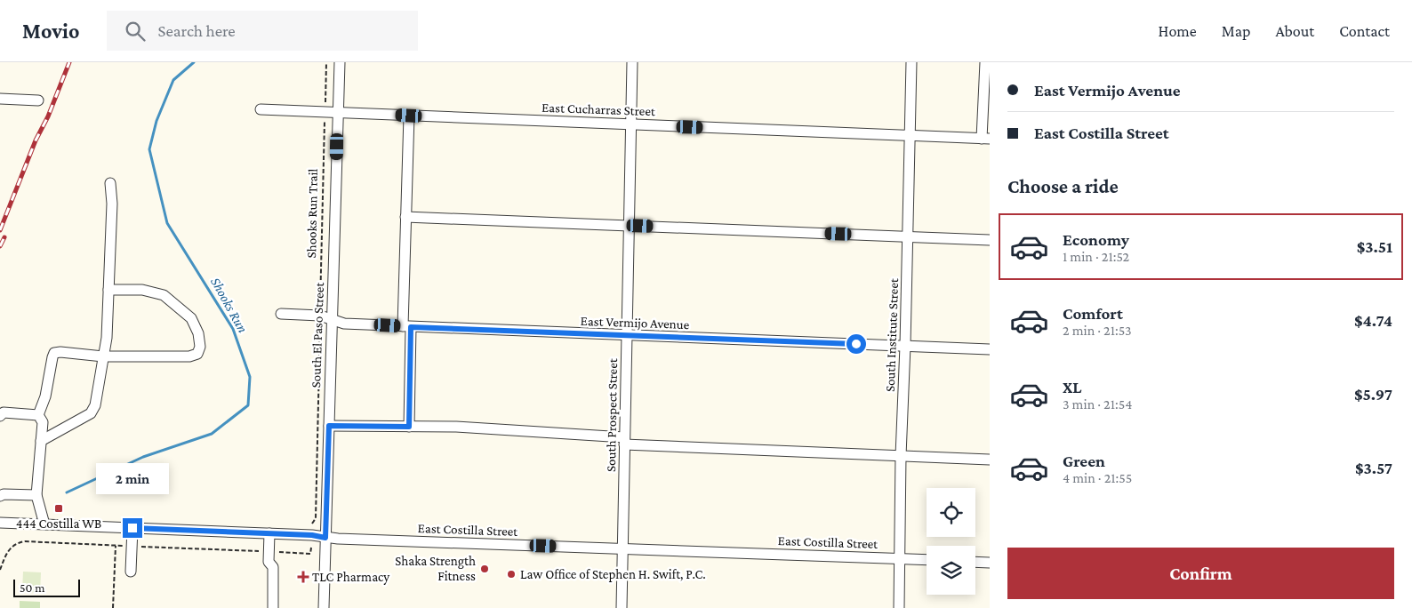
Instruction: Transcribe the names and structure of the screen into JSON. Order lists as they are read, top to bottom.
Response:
{
  "streets": {
    "street": [
      "East Cucharras Street",
      "East Vermijo Avenue",
      "South El Paso Street",
      "South Institute Street",
      "South Prospect Street",
      "East Costilla Street"
    ],
    "path": ["Shooks Run Trail"]
  },
  "crossings": [
    ["East Cucharras Street", "Shooks Run Trail"],
    ["East Cucharras Street", "South El Paso Street"],
    ["East Cucharras Street", "South Institute Street"],
    ["East Cucharras Street", "South Prospect Street"],
    ["Shooks Run Trail", "East Vermijo Avenue"],
    ["East Vermijo Avenue", "South El Paso Street"],
    ["East Vermijo Avenue", "South Institute Street"],
    ["East Vermijo Avenue", "South Prospect Street"],
    ["South El Paso Street", "East Costilla Street"],
    ["South Institute Street", "East Costilla Street"],
    ["South Prospect Street", "East Costilla Street"]
  ],
  "water": ["Shooks Run"],
  "places": {
    "transit": ["444 Costilla WB"],
    "other": ["Shaka Strength Fitness", "Law Office of Stephen H. Swift, P.C."],
    "health": ["TLC Pharmacy"]
  },
  "scale_bar": "50 m",
  "page": {
    "header": "Movio",
    "search": "Search here",
    "nav": [
      "Home",
      "Map",
      "About",
      "Contact"
    ],
    "banner": ["East Vermijo Avenue", "East Costilla Street"],
    "heading": "Choose a ride",
    "list": [
      {
        "name": "Economy",
        "note": "1 min · 21:52",
        "value": "$3.51"
      },
      {
        "name": "Comfort",
        "note": "2 min · 21:53",
        "value": "$4.74"
      },
      {
        "name": "XL",
        "note": "3 min · 21:54",
        "value": "$5.97"
      },
      {
        "name": "Green",
        "note": "4 min · 21:55",
        "value": "$3.57"
      }
    ],
    "bubble": "2 min",
    "buttons": "Confirm",
    "scale": "50 m"
  }
}
